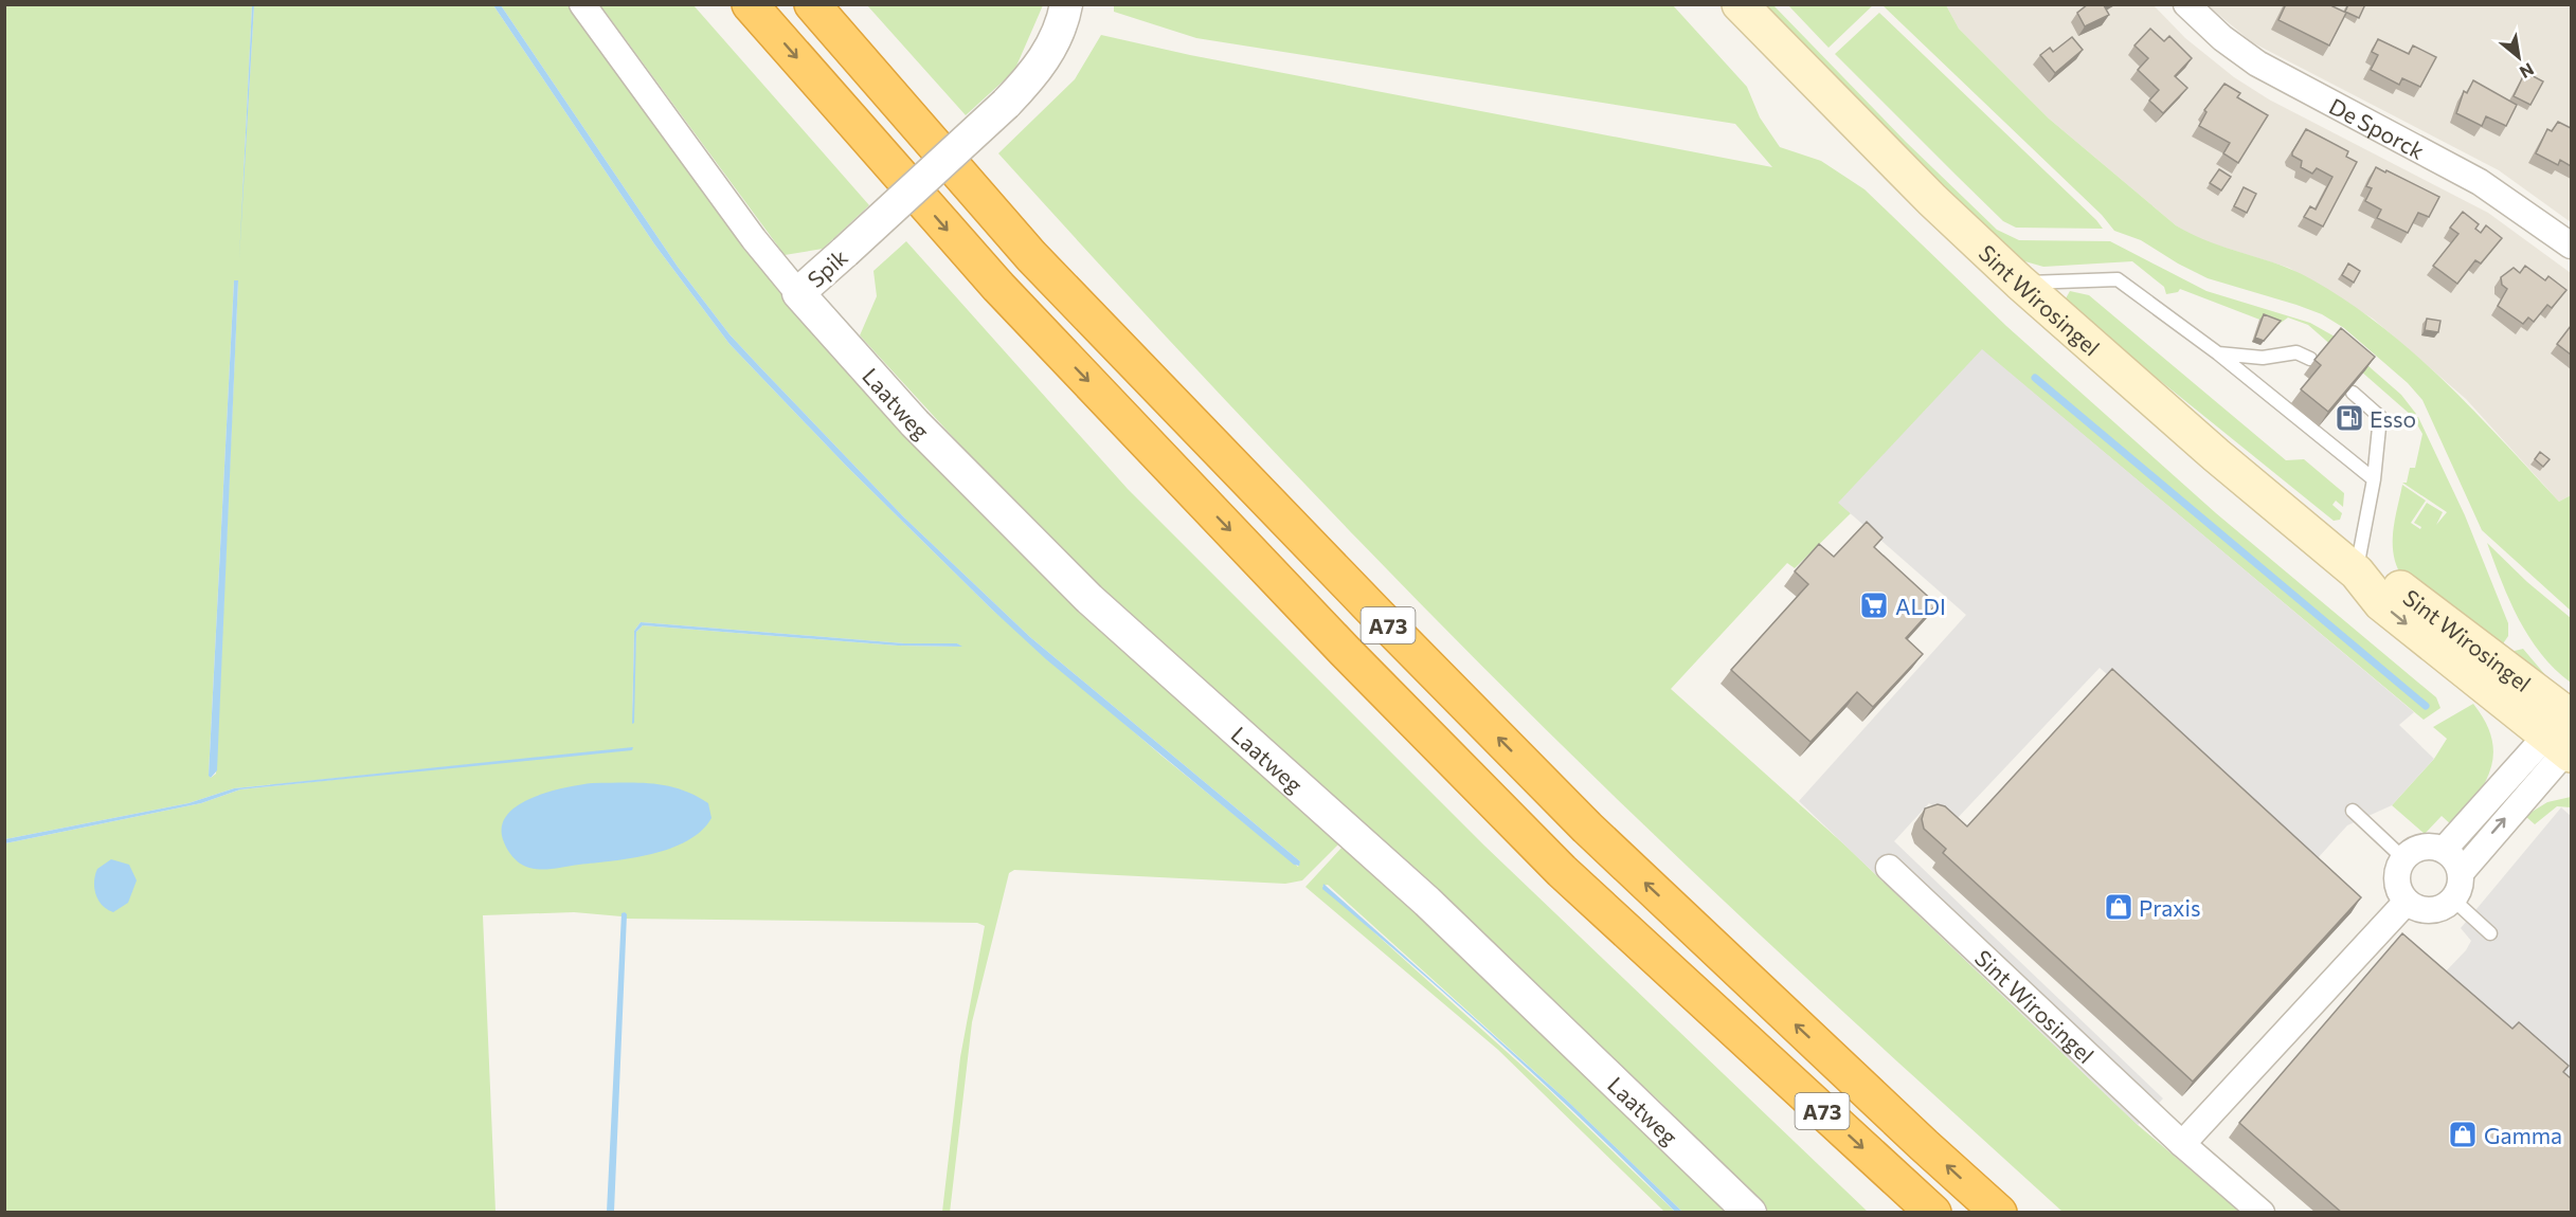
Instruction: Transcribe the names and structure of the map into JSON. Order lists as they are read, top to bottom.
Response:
{
  "streets": {
    "highway": ["A73"],
    "main road": ["Sint Wirosingel"],
    "street": ["De Sporck", "Spik", "Laatweg"]
  },
  "crossings": [
    ["Spik", "Laatweg"]
  ],
  "places": {
    "fuel station": ["Esso"],
    "supermarket": ["ALDI"],
    "shop": ["Praxis", "Gamma"]
  },
  "north": "bottom right"
}
